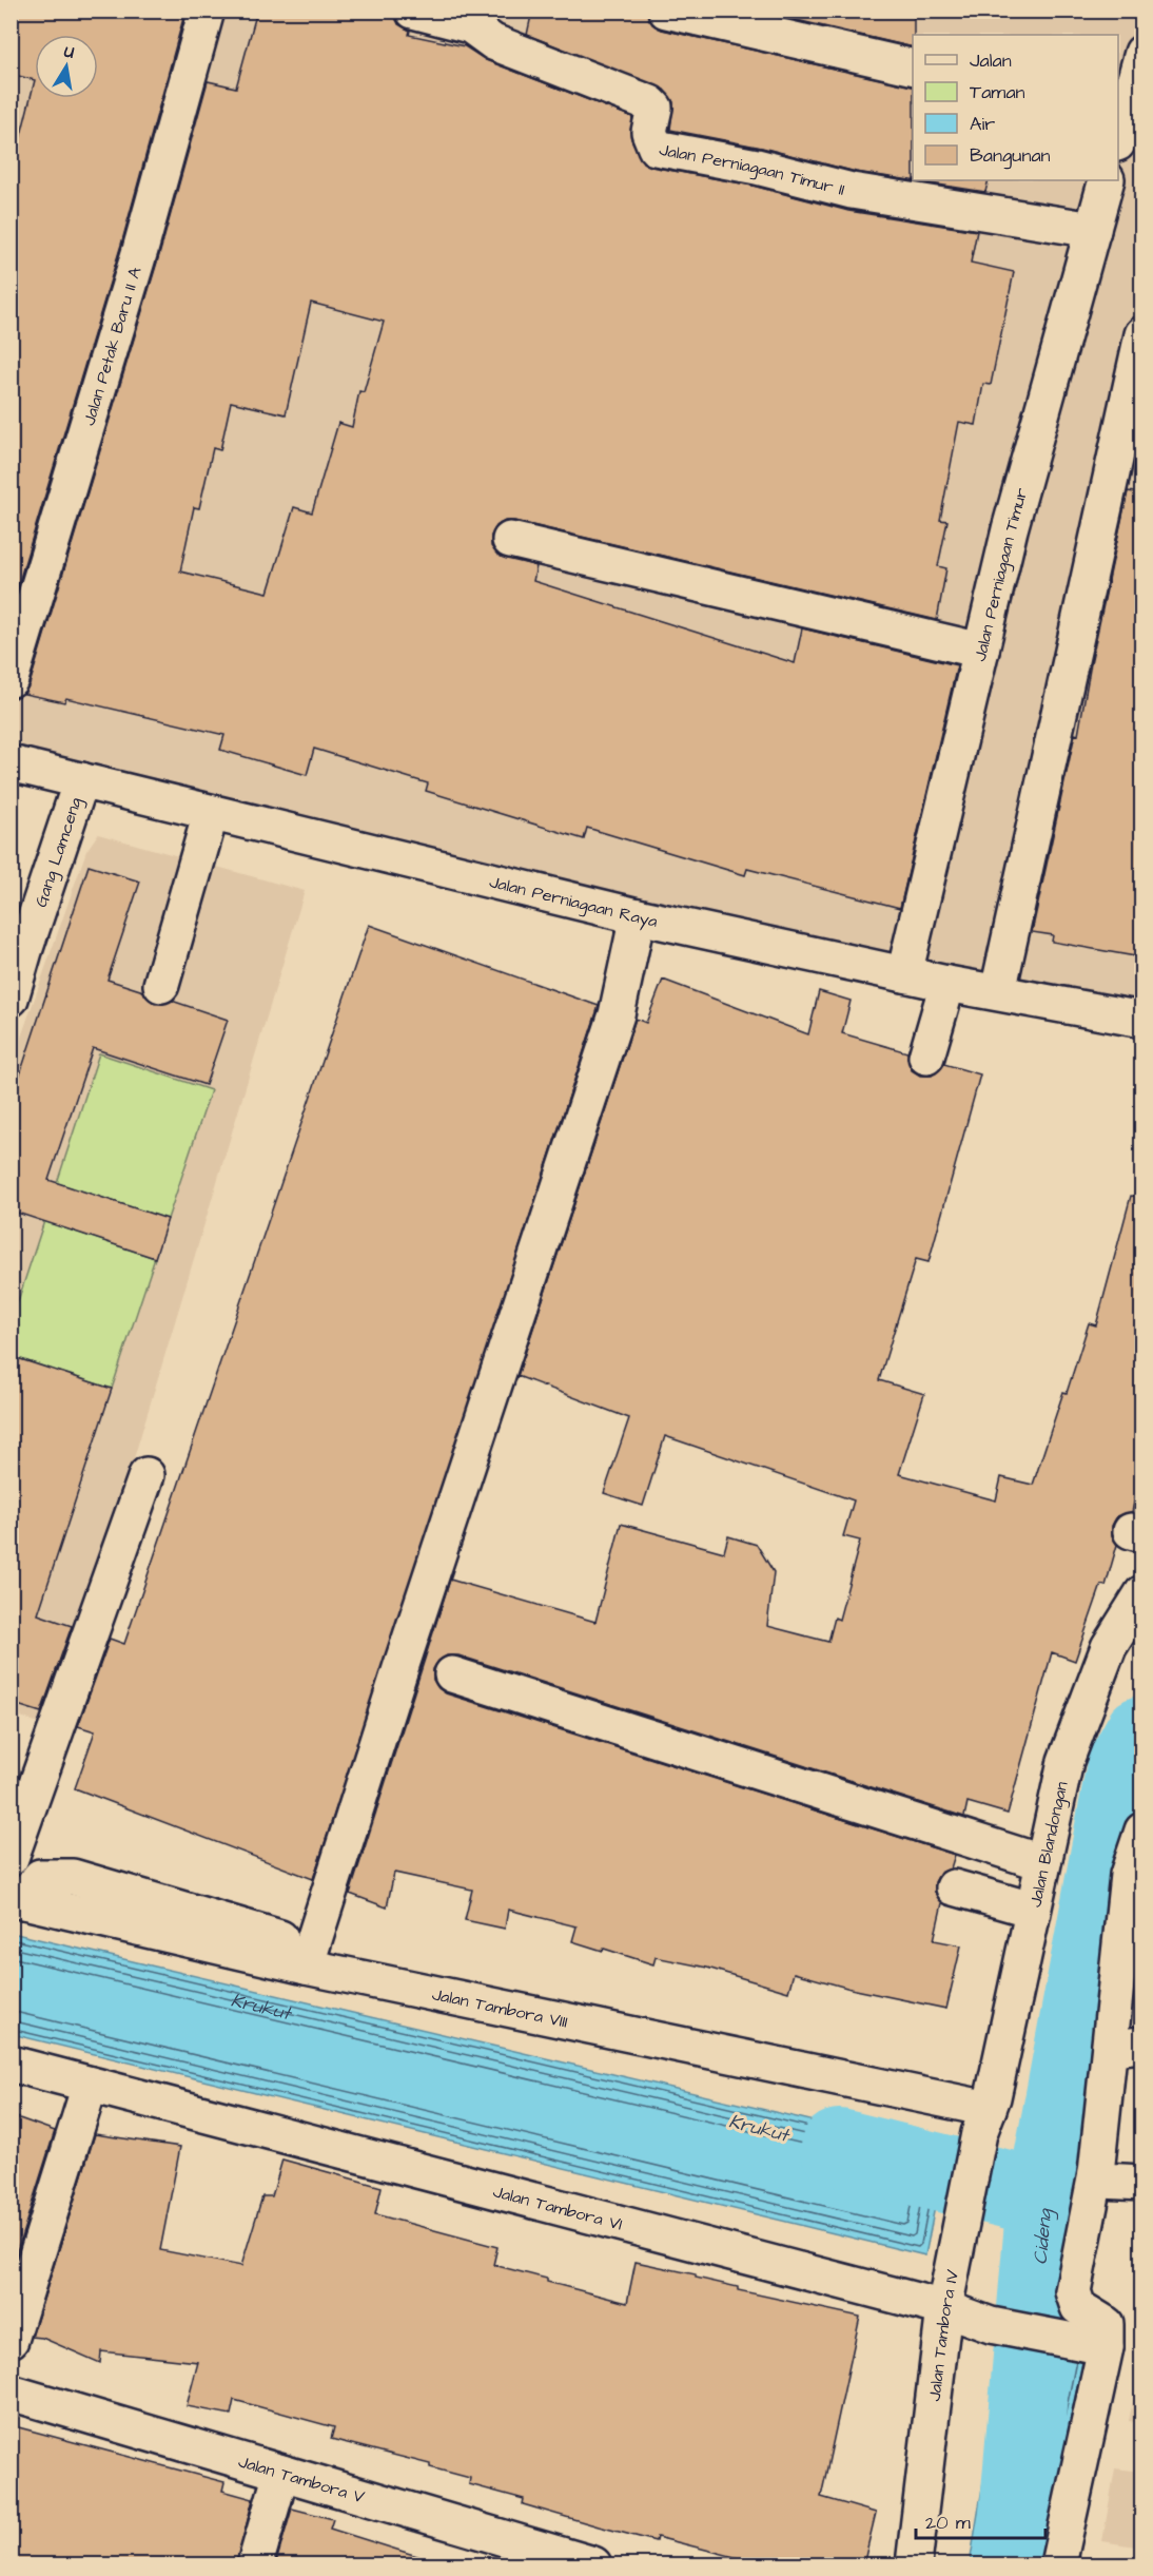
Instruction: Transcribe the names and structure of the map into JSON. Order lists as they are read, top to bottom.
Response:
{
  "streets": {
    "street": [
      "Jalan Perniagaan Timur II",
      "Jalan Petak Baru II A",
      "Jalan Perniagaan Timur",
      "Gang Lamceng",
      "Jalan Perniagaan Raya",
      "Jalan Blandongan",
      "Jalan Tambora VIII",
      "Jalan Tambora VI",
      "Jalan Tambora IV",
      "Jalan Tambora V"
    ]
  },
  "crossings": [
    ["Jalan Perniagaan Timur II", "Jalan Perniagaan Timur"],
    ["Jalan Perniagaan Timur", "Jalan Perniagaan Raya"],
    ["Gang Lamceng", "Jalan Perniagaan Raya"],
    ["Jalan Blandongan", "Jalan Tambora VIII"],
    ["Jalan Blandongan", "Jalan Tambora IV"],
    ["Jalan Tambora VIII", "Jalan Tambora IV"],
    ["Jalan Tambora VI", "Jalan Tambora IV"]
  ],
  "water": ["Krukut", "Cideng"],
  "legend": [
    "Jalan",
    "Taman",
    "Air",
    "Bangunan"
  ],
  "scale_bar": "20 m",
  "north": "top"
}
